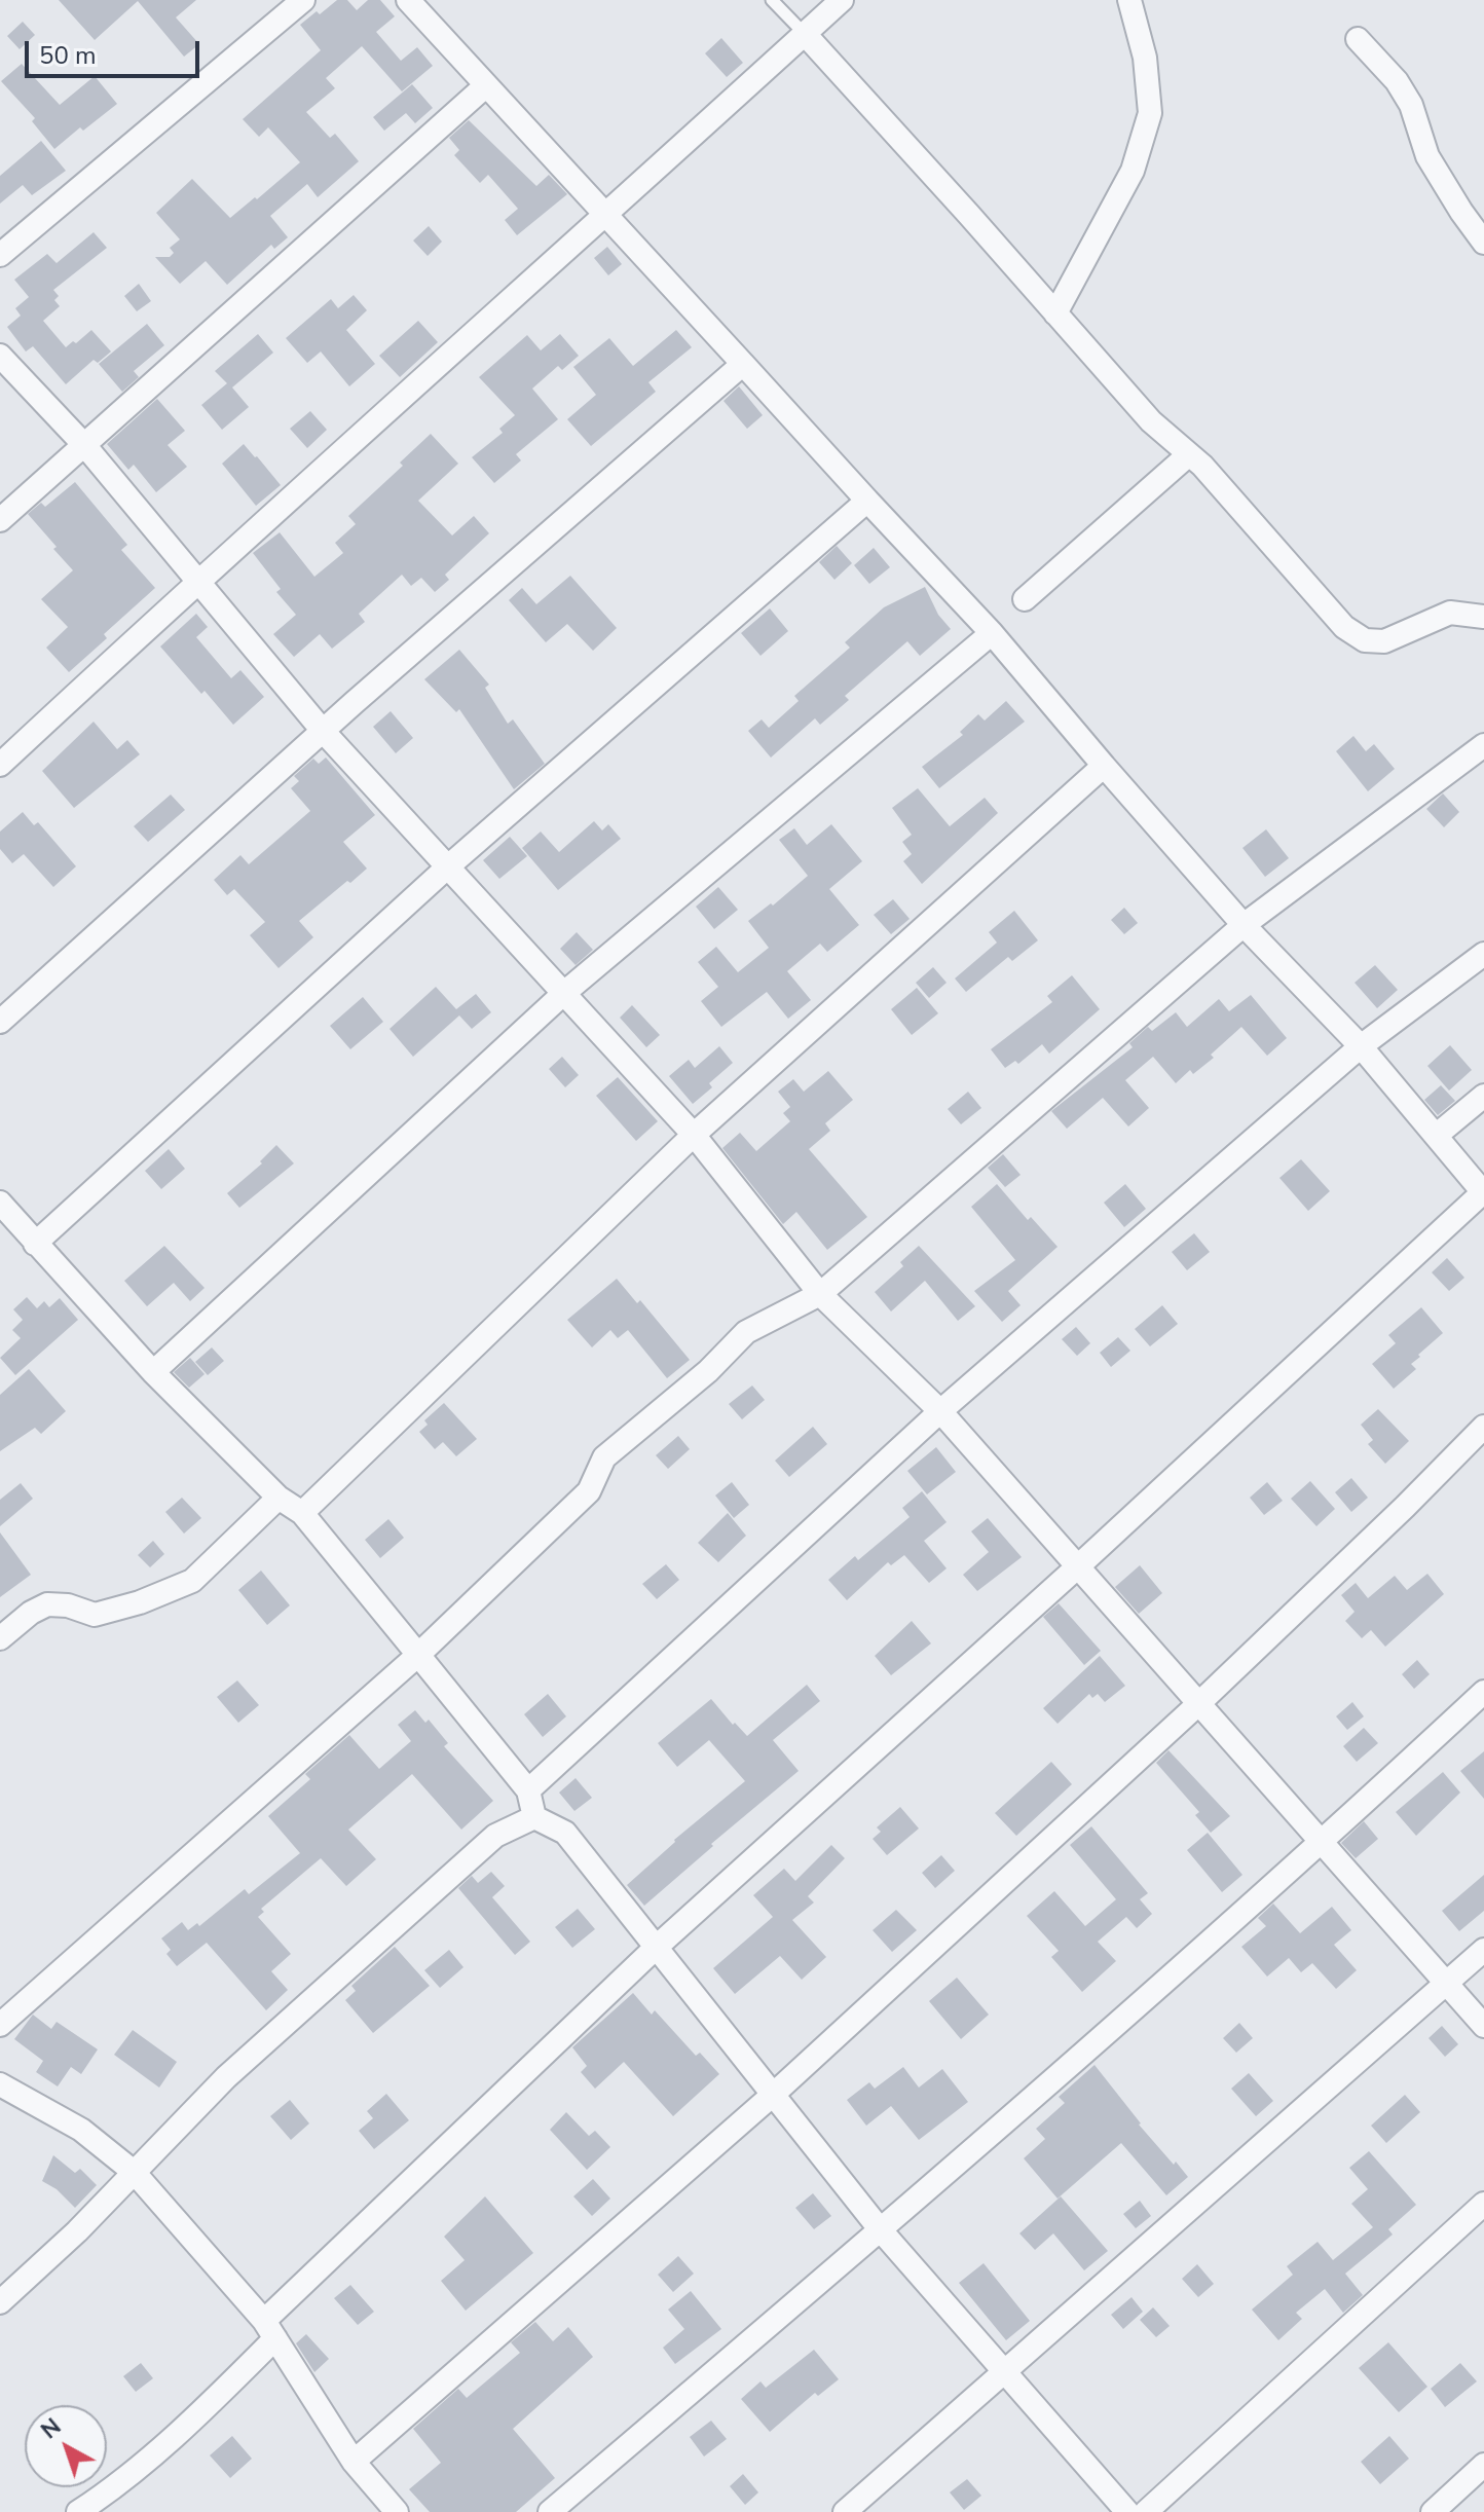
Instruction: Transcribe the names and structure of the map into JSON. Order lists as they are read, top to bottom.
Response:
{
  "scale_bar": "50 m",
  "north": "top left"
}
